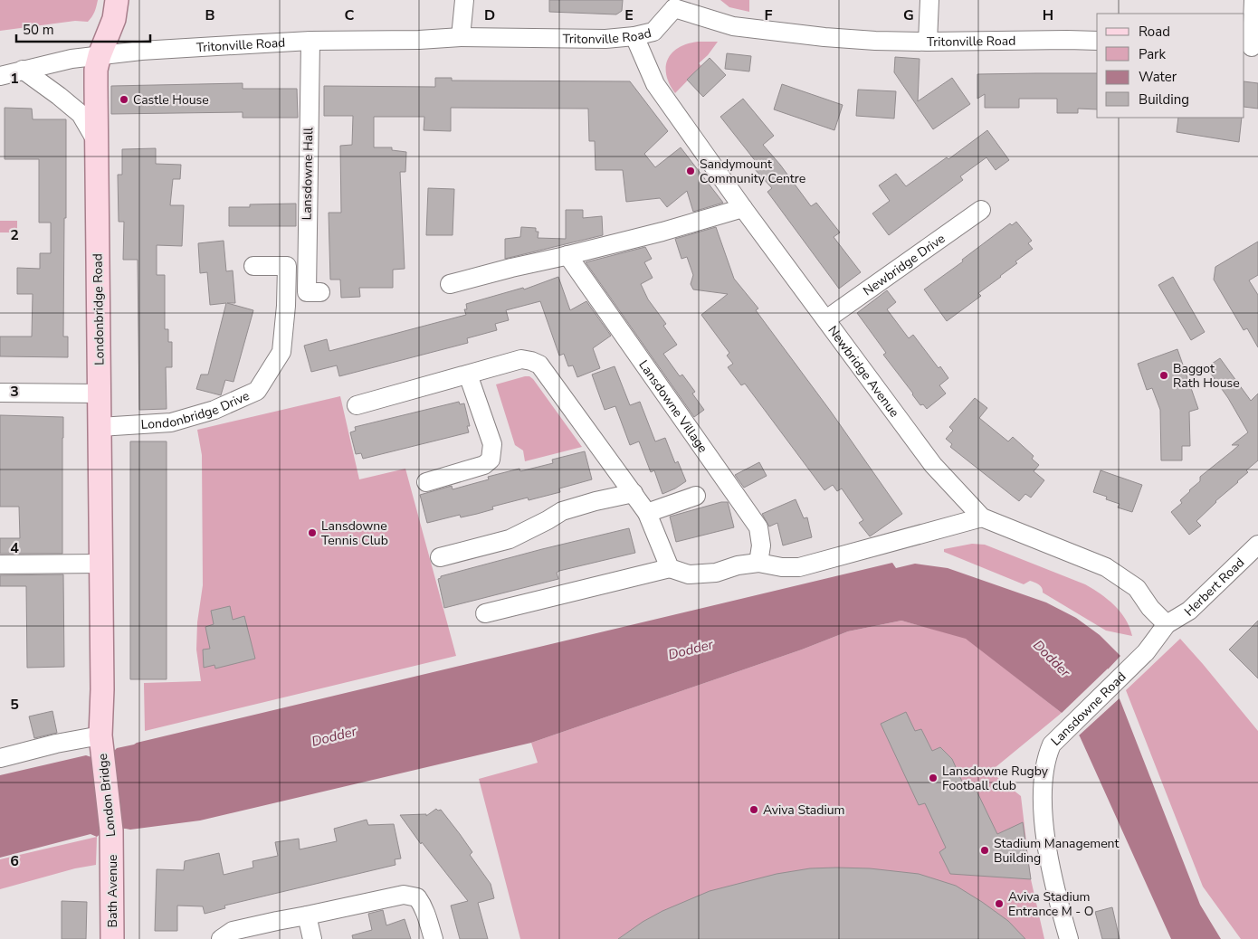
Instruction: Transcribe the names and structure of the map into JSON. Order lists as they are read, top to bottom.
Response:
{
  "streets": {
    "main road": ["Londonbridge Road", "London Bridge", "Bath Avenue"],
    "street": [
      "Tritonville Road",
      "Lansdowne Hall",
      "Newbridge Drive",
      "Newbridge Avenue",
      "Lansdowne Village",
      "Londonbridge Drive",
      "Herbert Road",
      "Lansdowne Road"
    ]
  },
  "crossings": [
    ["Tritonville Road", "Lansdowne Hall"],
    ["Tritonville Road", "Londonbridge Road"],
    ["Tritonville Road", "Newbridge Avenue"],
    ["Newbridge Drive", "Newbridge Avenue"],
    ["Londonbridge Road", "Londonbridge Drive"],
    ["Londonbridge Road", "London Bridge"],
    ["Newbridge Avenue", "Herbert Road"],
    ["Newbridge Avenue", "Lansdowne Road"],
    ["Herbert Road", "Lansdowne Road"],
    ["London Bridge", "Bath Avenue"]
  ],
  "water": ["Dodder"],
  "places": [
    "Castle House",
    "Sandymount Community Centre",
    "Baggot Rath House",
    "Lansdowne Tennis Club",
    "Lansdowne Rugby Football club",
    "Aviva Stadium",
    "Stadium Management Building",
    "Aviva Stadium Entrance M - O"
  ],
  "legend": [
    "Road",
    "Park",
    "Water",
    "Building"
  ],
  "scale_bar": "50 m",
  "grid": {
    "columns": [
      "B",
      "C",
      "D",
      "E",
      "F",
      "G",
      "H"
    ],
    "rows": [
      "1",
      "2",
      "3",
      "4",
      "5",
      "6"
    ]
  }
}
